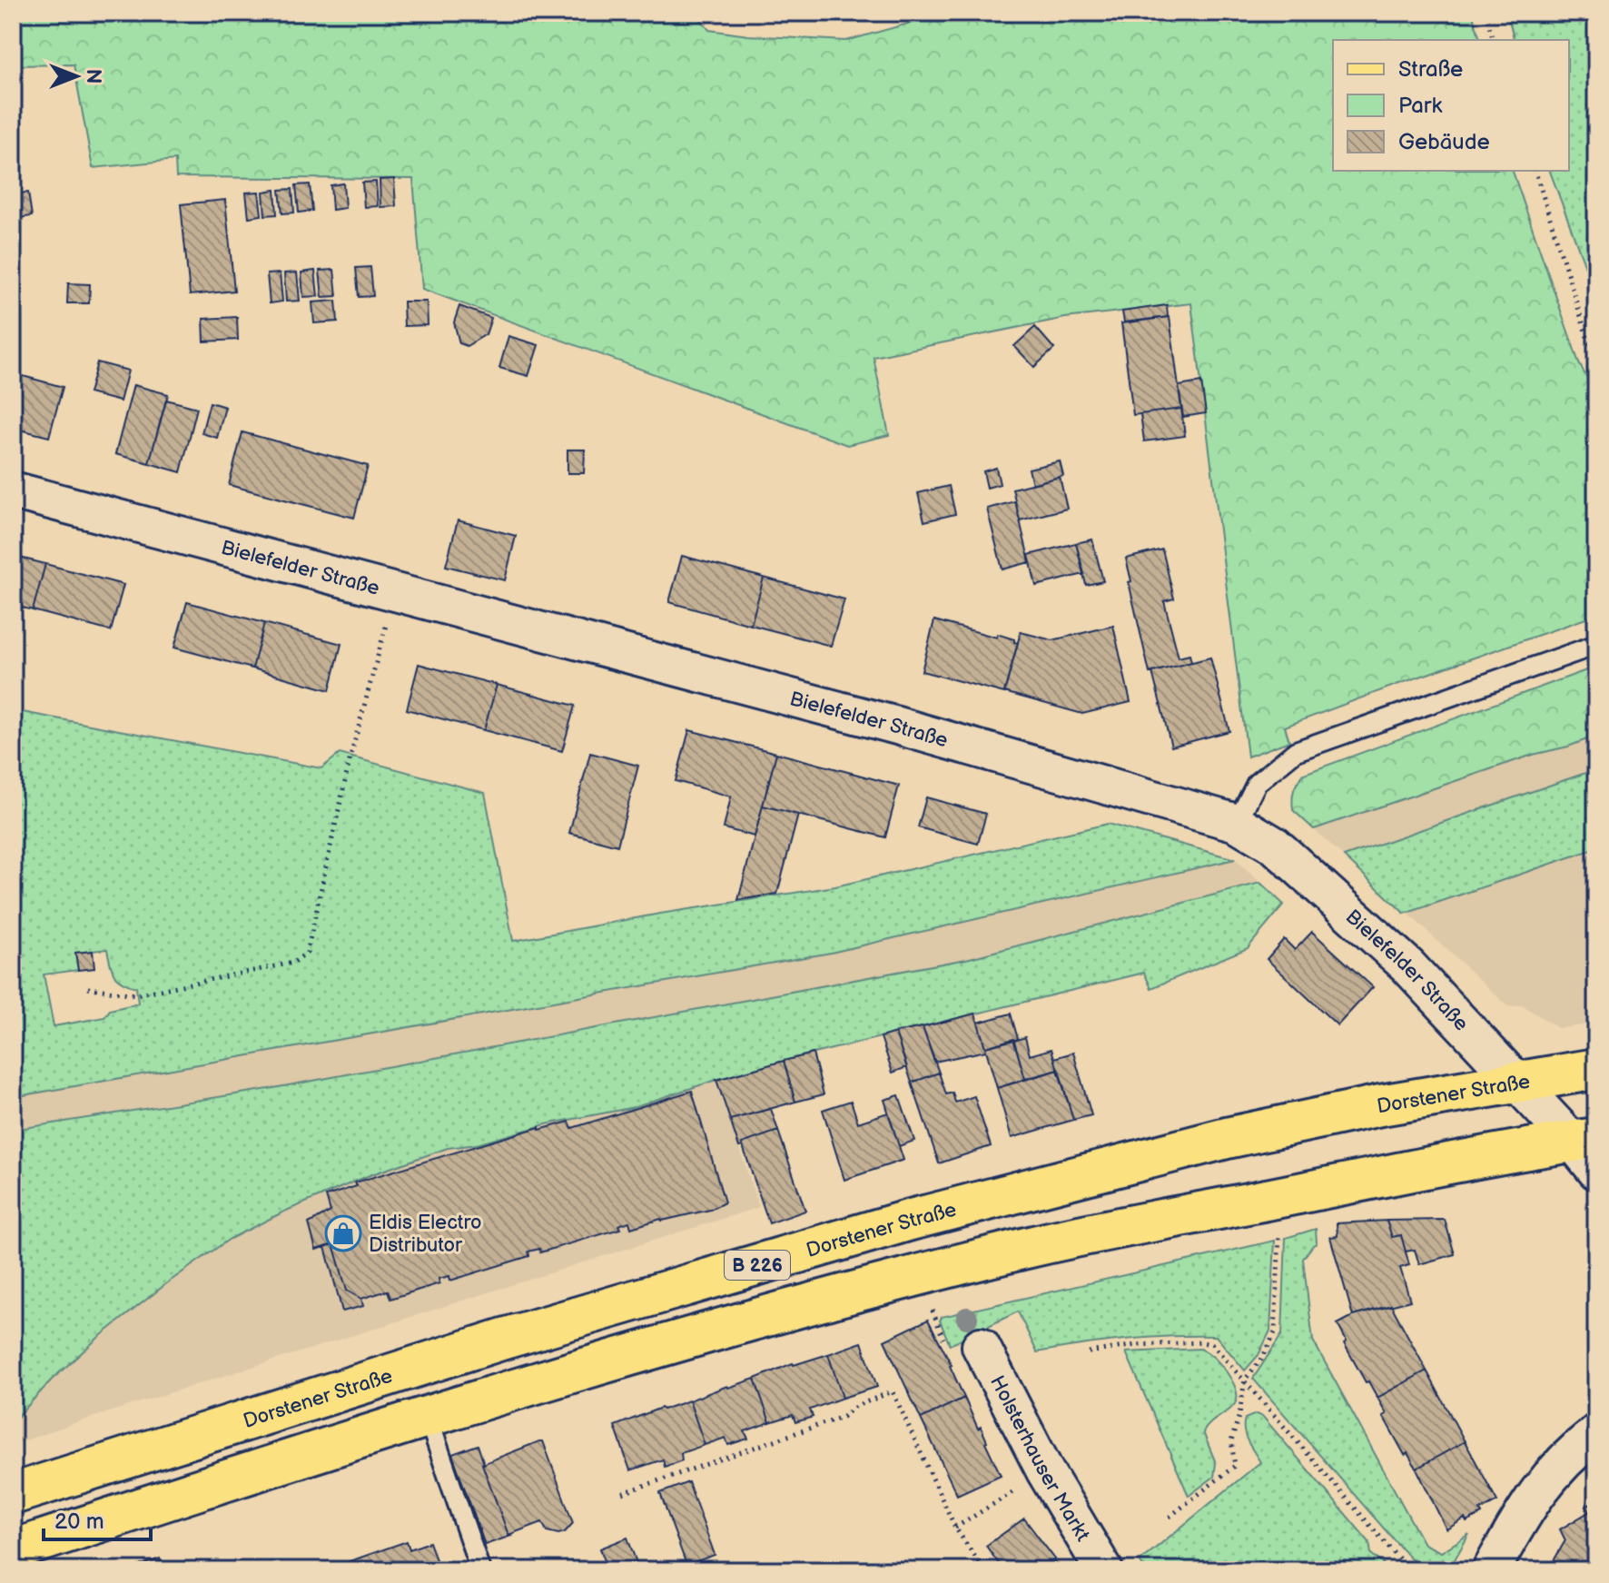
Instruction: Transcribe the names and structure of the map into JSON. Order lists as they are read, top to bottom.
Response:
{
  "streets": {
    "main road": ["Dorstener Straße", "B 226"],
    "street": ["Bielefelder Straße", "Holsterhauser Markt"]
  },
  "crossings": [
    ["Bielefelder Straße", "Dorstener Straße"]
  ],
  "places": {
    "shop": ["Eldis Electro Distributor"]
  },
  "legend": ["Straße", "Park", "Gebäude"],
  "scale_bar": "20 m",
  "north": "right"
}
